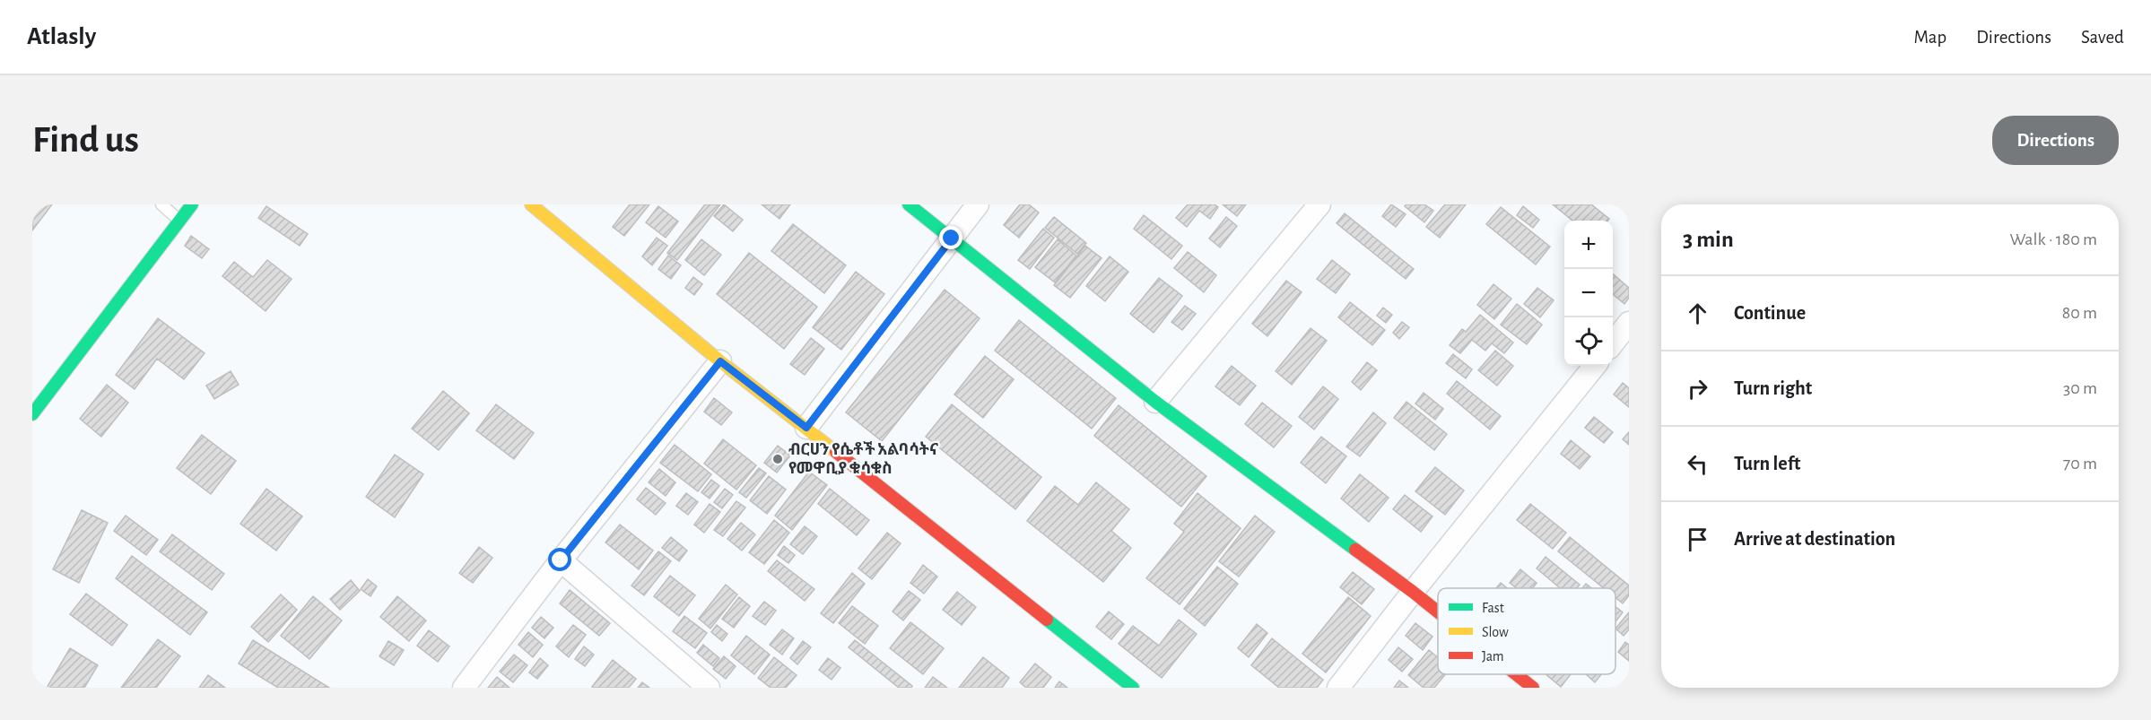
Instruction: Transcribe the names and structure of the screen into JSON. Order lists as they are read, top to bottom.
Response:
{
  "places": ["ብርሀን የሴቶች አልባሳትና የመዋቢያ ቁሳቁስ"],
  "legend": ["Fast", "Slow", "Jam"],
  "page": {
    "header": "Atlasly",
    "nav": ["Map", "Directions", "Saved"],
    "buttons": "Directions",
    "title": "Find us",
    "heading": ["3 min", "Walk · 180 m"],
    "map_buttons": ["+", "−"],
    "list": [
      ["Continue", "80 m"],
      ["Turn right", "30 m"],
      ["Turn left", "70 m"],
      "Arrive at destination"
    ]
  }
}
